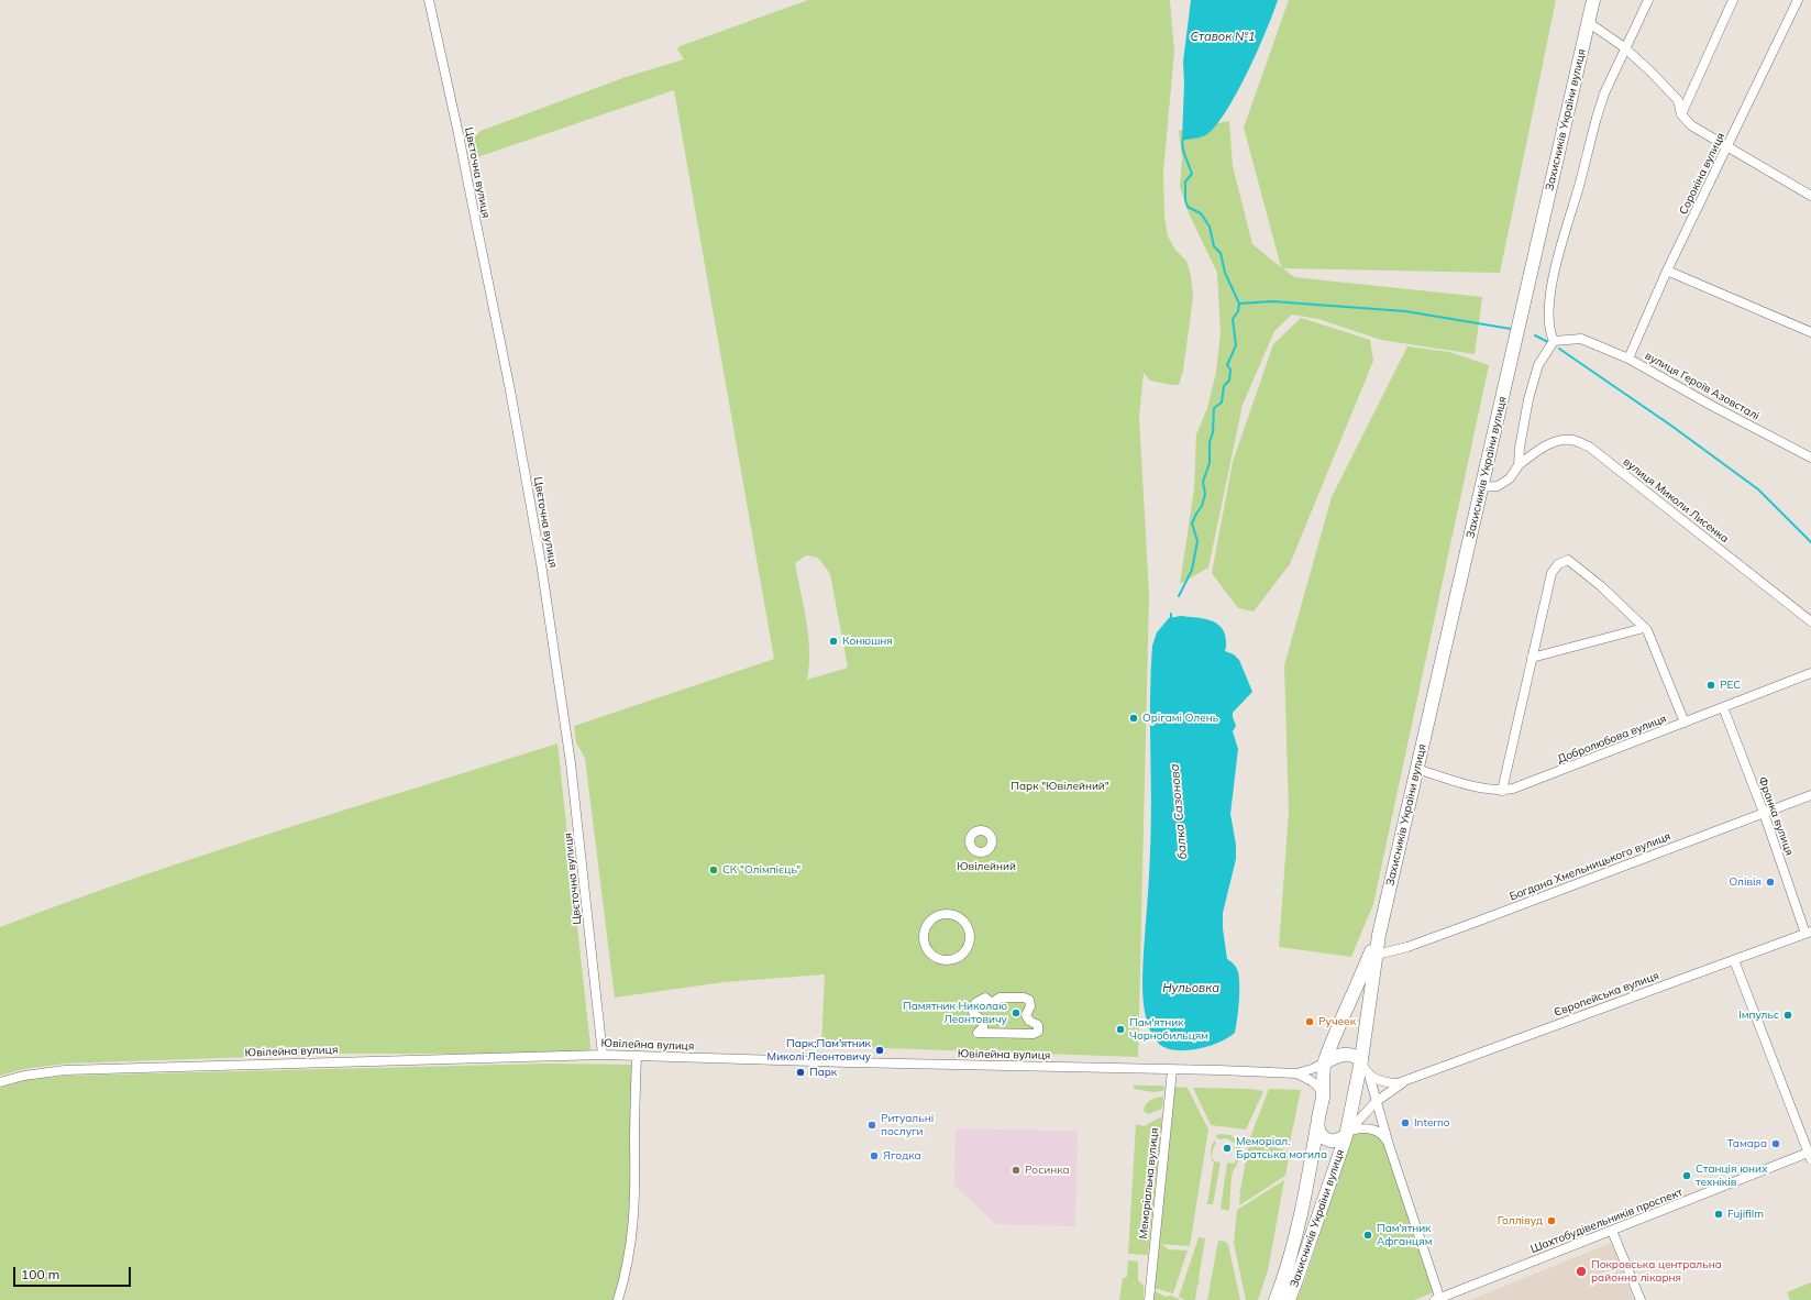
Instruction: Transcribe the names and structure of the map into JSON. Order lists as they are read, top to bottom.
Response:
{
  "streets": {
    "highway": ["Захисників України вулиця"],
    "street": [
      "Цвєточна вулиця",
      "Сорокіна вулиця",
      "вулиця Героїв Азовсталі",
      "вулиця Миколи Лисенка",
      "Добролюбова вулиця",
      "Франка вулиця",
      "Богдана Хмельницького вулиця",
      "Європейська вулиця",
      "Ювілейна вулиця",
      "Меморіальна вулиця",
      "Шахтобудівельників проспект"
    ]
  },
  "crossings": [
    ["Захисників України вулиця", "вулиця Миколи Лисенка"],
    ["Захисників України вулиця", "Добролюбова вулиця"],
    ["Захисників України вулиця", "Богдана Хмельницького вулиця"],
    ["Захисників України вулиця", "Європейська вулиця"],
    ["Захисників України вулиця", "Ювілейна вулиця"],
    ["Цвєточна вулиця", "Ювілейна вулиця"],
    ["Сорокіна вулиця", "вулиця Героїв Азовсталі"],
    ["Добролюбова вулиця", "Франка вулиця"],
    ["Франка вулиця", "Богдана Хмельницького вулиця"],
    ["Франка вулиця", "Європейська вулиця"],
    ["Ювілейна вулиця", "Меморіальна вулиця"]
  ],
  "water": ["Ставок №1", "балка Сазонова", "Нульовка"],
  "parks": ["Парк \"Ювілейний\"", "Ювілейний"],
  "places": [
    "Конюшня",
    "РЕС",
    "Орігамі Олень",
    "СК \"Олімпієць\"",
    "Олівія",
    "Памятник Николаю Леонтовичу",
    "Імпульс",
    "Ручеек",
    "Пам'ятник Чорнобильцям",
    "Парк;Пам'ятник Миколі Леонтовичу",
    "Парк",
    "Interno",
    "Ритуальні послуги",
    "Тамара",
    "Меморіал. Братська могила",
    "Ягодка",
    "Росинка",
    "Станція юних техніків",
    "Fujifilm",
    "Голлівуд",
    "Пам'ятник Афганцям",
    "Покровська центральна районна лікарня"
  ],
  "scale_bar": "100 m"
}
